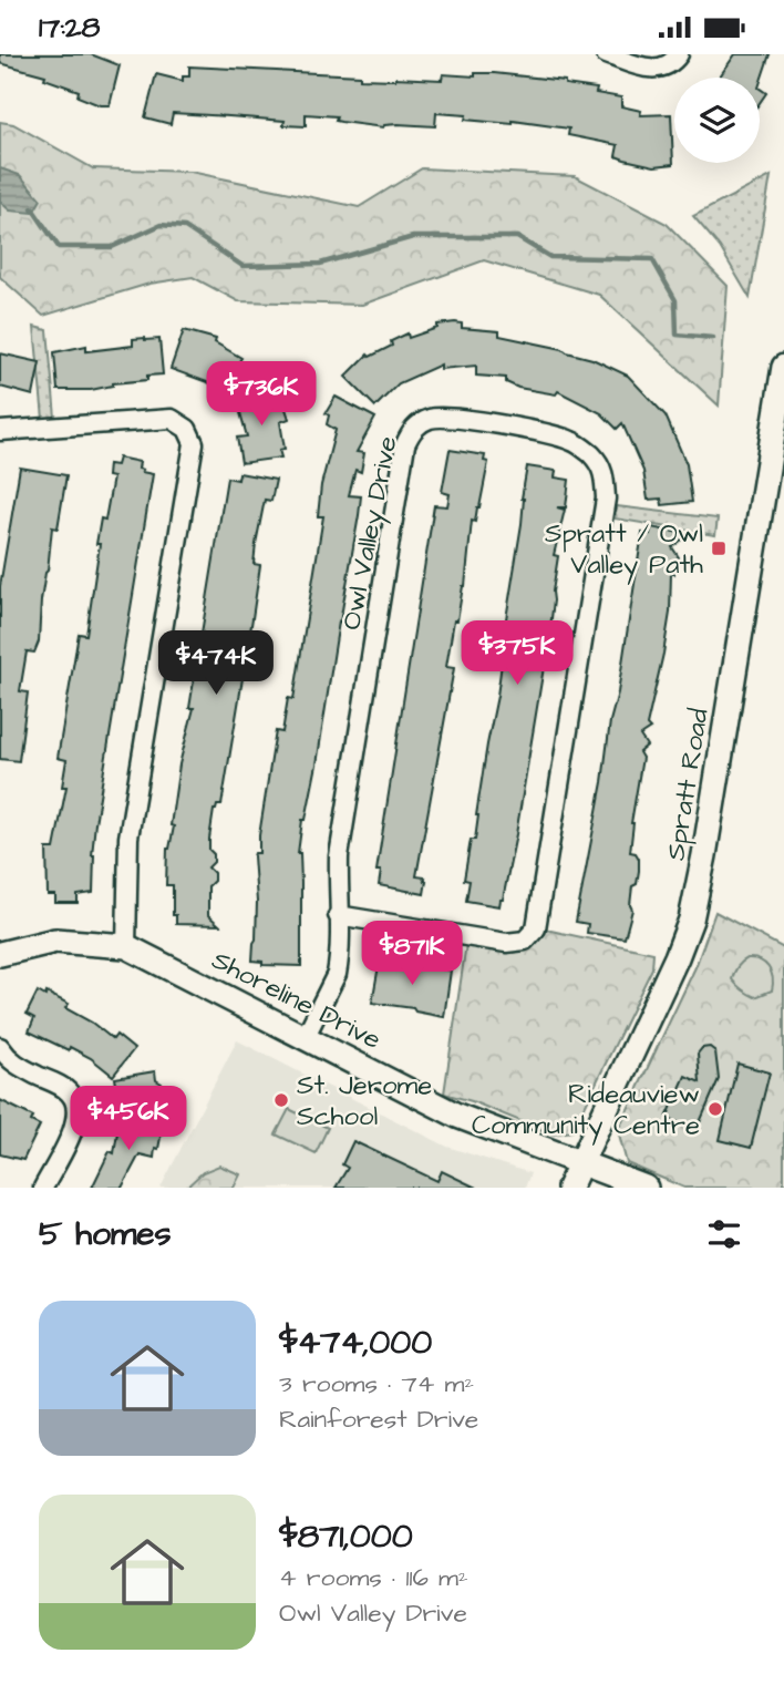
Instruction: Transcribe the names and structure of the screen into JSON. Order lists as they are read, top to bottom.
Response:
{
  "streets": {
    "street": ["Owl Valley Drive", "Spratt Road", "Shoreline Drive"]
  },
  "crossings": [
    ["Owl Valley Drive", "Shoreline Drive"],
    ["Spratt Road", "Shoreline Drive"]
  ],
  "places": {
    "transit": ["Spratt / Owl Valley Path"],
    "other": ["St. Jerome School", "Rideauview Community Centre"]
  },
  "page": {
    "status": "17:28",
    "price": [
      "$736K",
      "$375K",
      "$474K",
      "$871K",
      "$456K"
    ],
    "heading": "5 homes",
    "list": [
      {
        "name": "$474,000",
        "note": "3 rooms · 74 m² · Rainforest Drive"
      },
      {
        "name": "$871,000",
        "note": "4 rooms · 116 m² · Owl Valley Drive"
      }
    ]
  }
}
